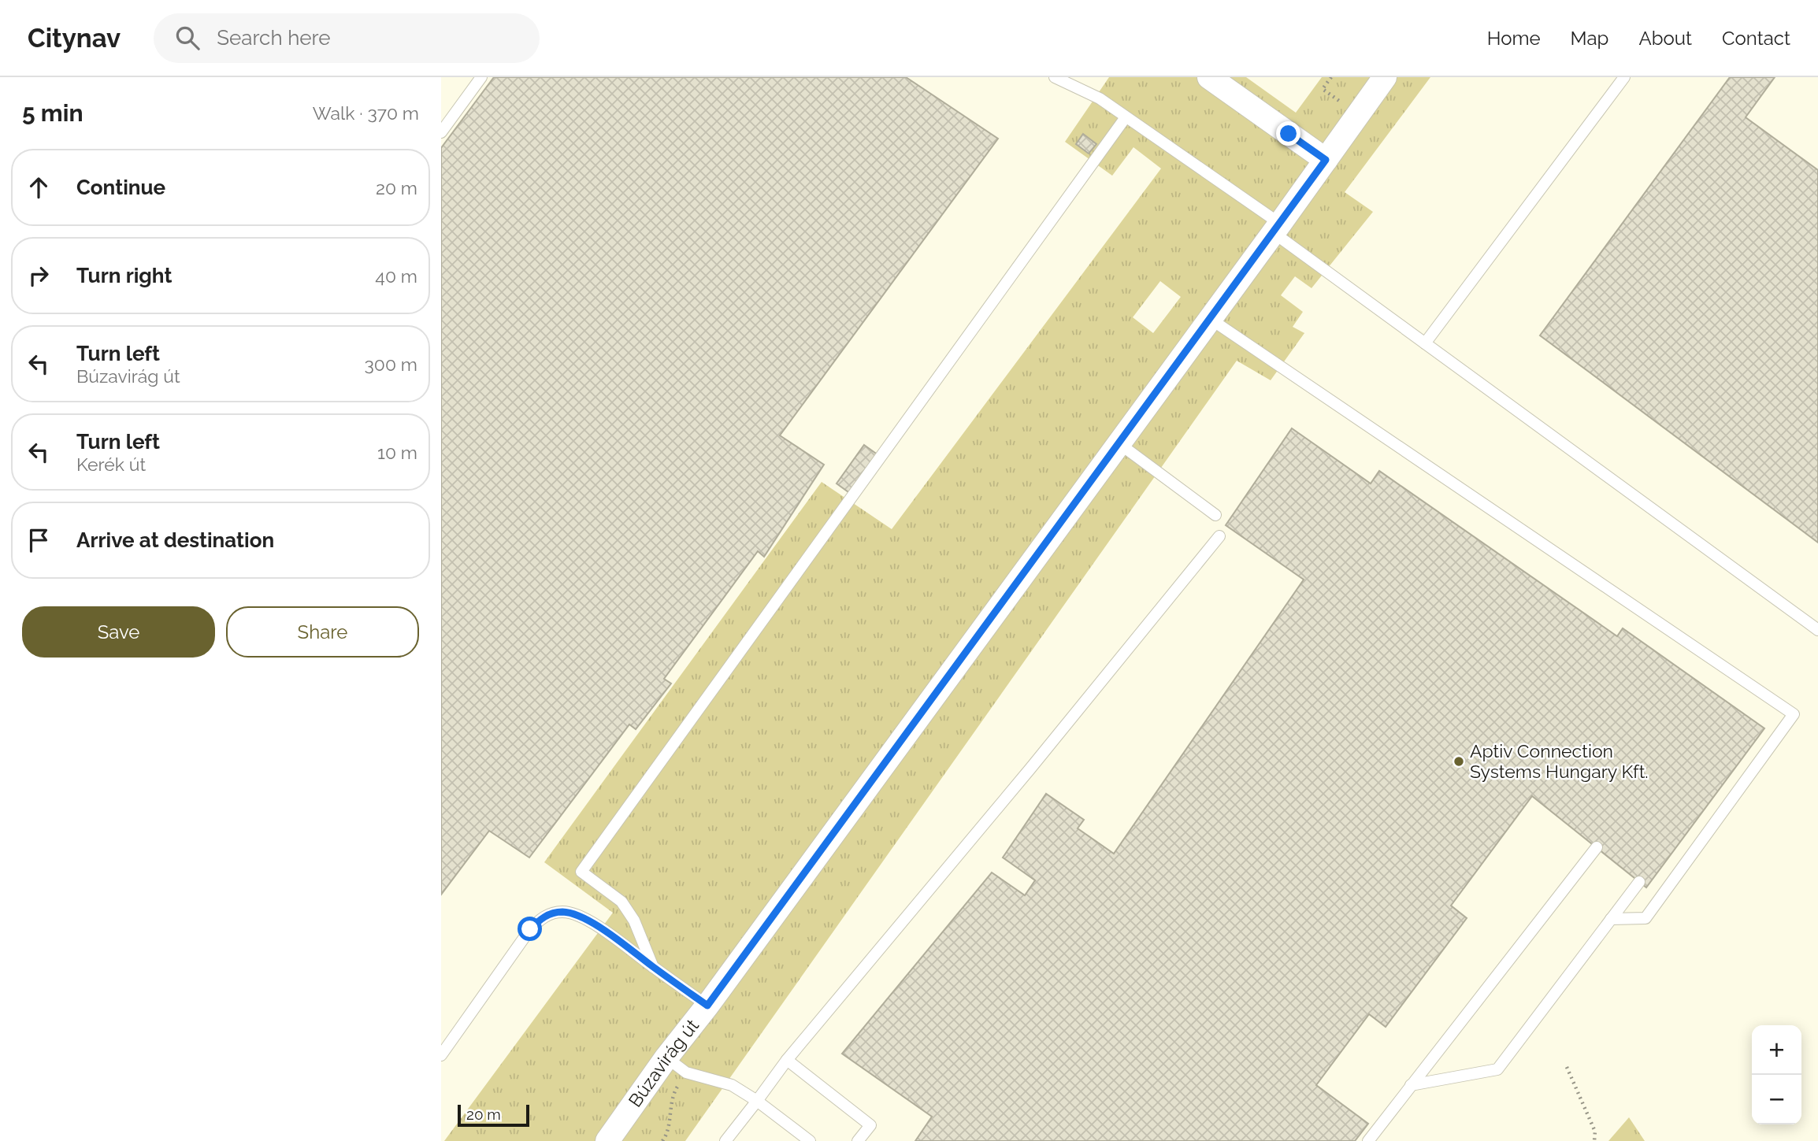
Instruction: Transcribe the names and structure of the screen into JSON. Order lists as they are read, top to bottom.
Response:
{
  "streets": {
    "street": ["Búzavirág út"]
  },
  "places": ["Aptiv Connection Systems Hungary Kft."],
  "scale_bar": "20 m",
  "page": {
    "header": "Citynav",
    "search": "Search here",
    "nav": [
      "Home",
      "Map",
      "About",
      "Contact"
    ],
    "heading": ["5 min", "Walk · 370 m"],
    "list": [
      ["Continue", "20 m"],
      ["Turn right", "40 m"],
      ["Turn left", "Búzavirág út", "300 m"],
      ["Turn left", "Kerék út", "10 m"],
      "Arrive at destination"
    ],
    "buttons": ["Save", "Share"],
    "map_buttons": ["+", "−"],
    "scale": "20 m"
  }
}
